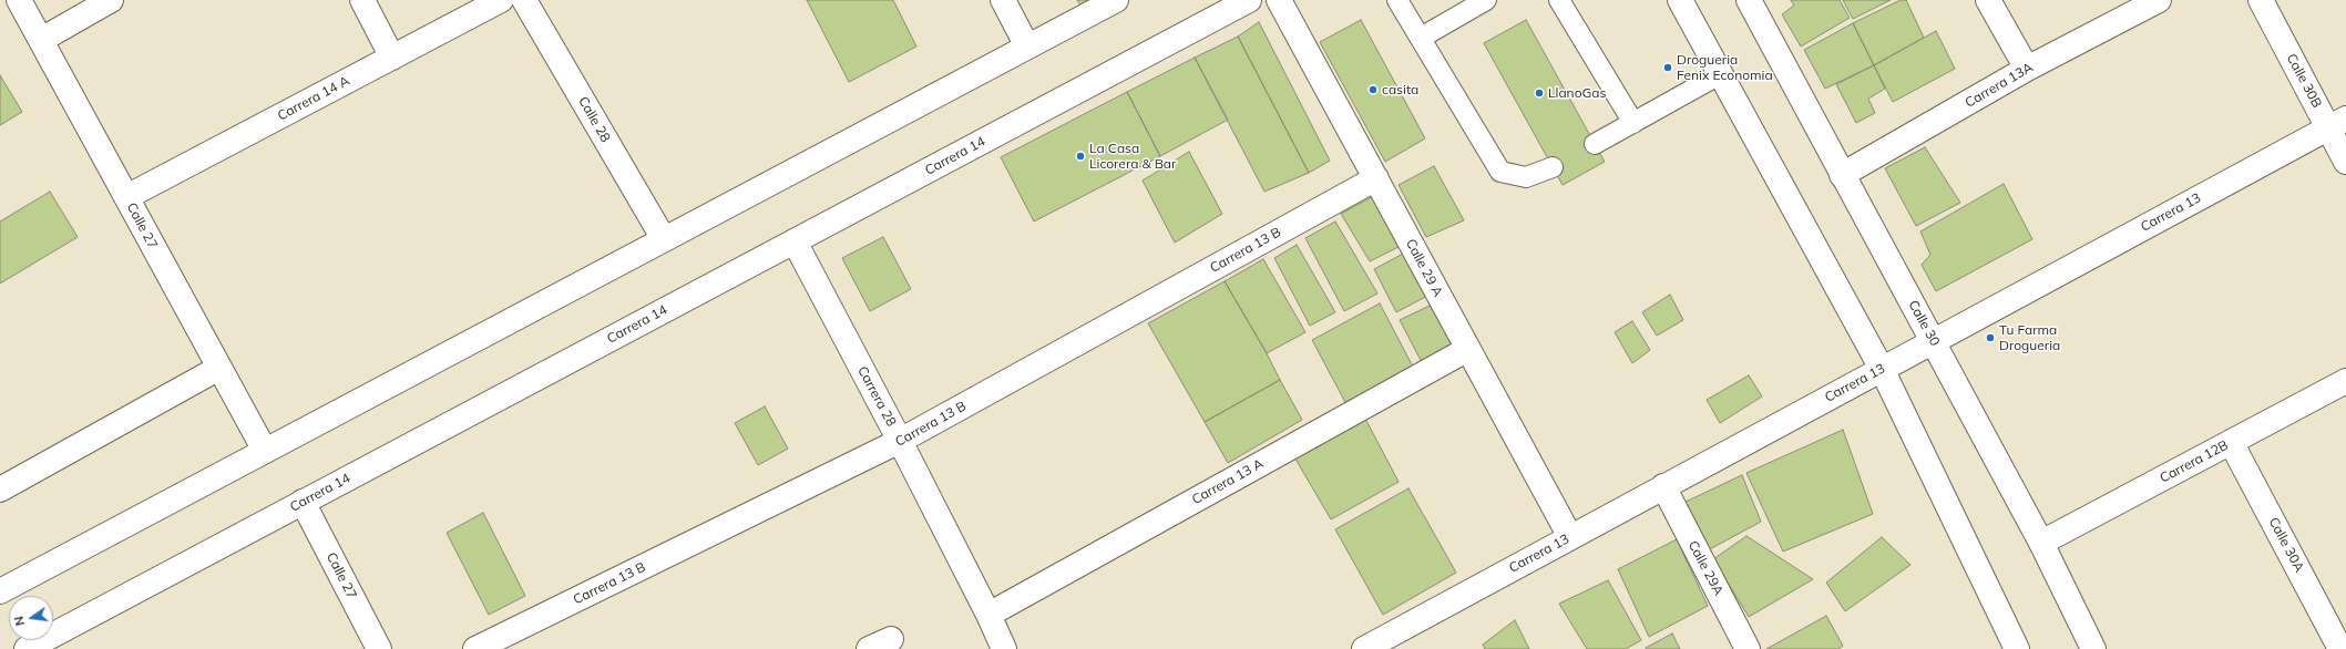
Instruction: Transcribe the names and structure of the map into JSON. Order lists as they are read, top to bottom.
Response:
{
  "streets": {
    "street": [
      "Calle 30B",
      "Carrera 13A",
      "Carrera 14 A",
      "Calle 28",
      "Carrera 14",
      "Carrera 13",
      "Calle 27",
      "Carrera 13 B",
      "Calle 29 A",
      "Calle 30",
      "Carrera 28",
      "Carrera 12B",
      "Carrera 13 A",
      "Calle 30A",
      "Calle 29A"
    ]
  },
  "crossings": [
    ["Calle 30B", "Carrera 13"],
    ["Carrera 13A", "Calle 30"],
    ["Carrera 14 A", "Calle 27"],
    ["Carrera 14", "Calle 27"],
    ["Carrera 14", "Carrera 28"],
    ["Carrera 13", "Calle 29 A"],
    ["Carrera 13", "Calle 30"],
    ["Carrera 13", "Calle 29A"],
    ["Carrera 13 B", "Calle 29 A"],
    ["Carrera 13 B", "Carrera 28"],
    ["Calle 29 A", "Carrera 13 A"],
    ["Calle 30", "Carrera 12B"],
    ["Carrera 28", "Carrera 13 A"],
    ["Carrera 12B", "Calle 30A"]
  ],
  "places": [
    "Drogueria Fenix Economia",
    "casita",
    "LlanoGas",
    "La Casa Licorera & Bar",
    "Tu Farma Drogueria"
  ],
  "north": "left"
}
